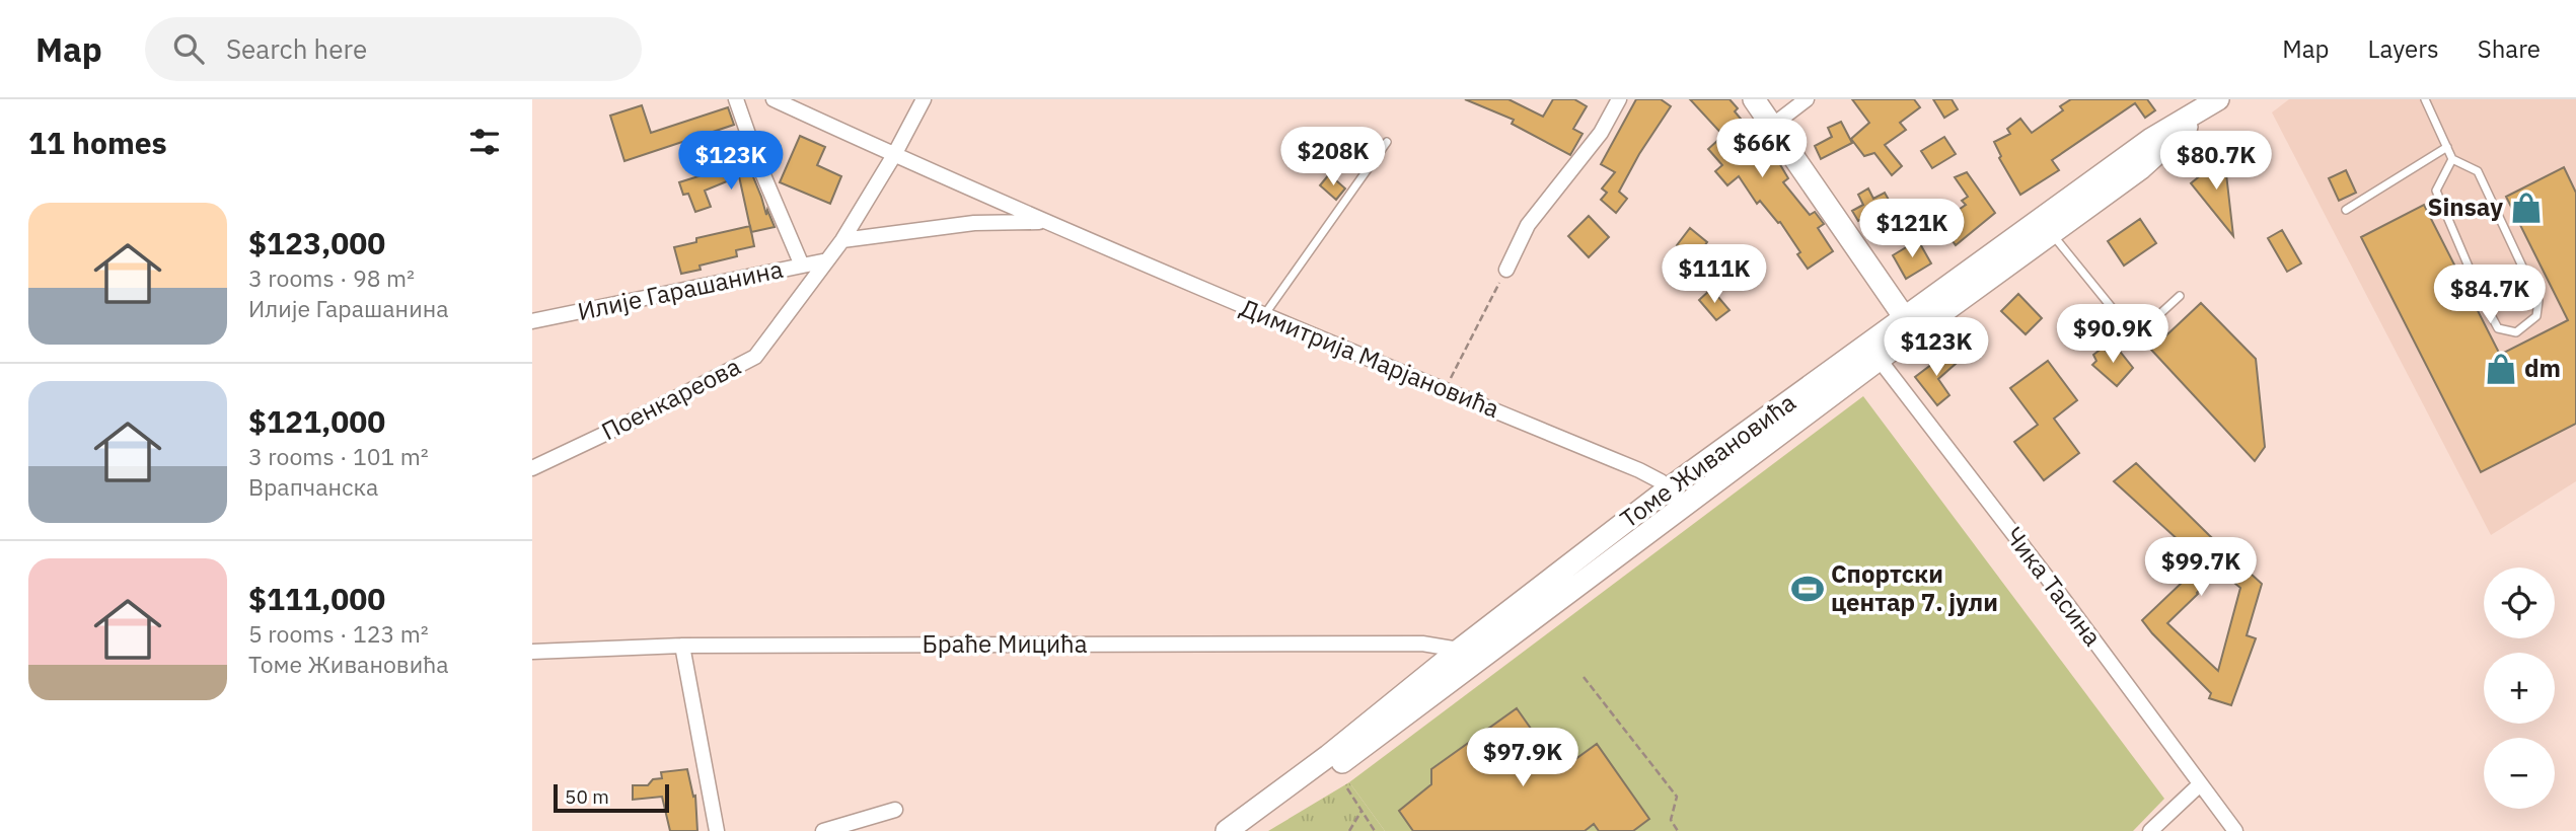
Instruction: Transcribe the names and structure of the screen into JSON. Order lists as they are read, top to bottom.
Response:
{
  "streets": {
    "main road": ["Томе Живановића"],
    "street": [
      "Илије Гарашанина",
      "Димитрија Марјановића",
      "Поенкареова",
      "Чика Тасина",
      "Браће Мицића"
    ]
  },
  "crossings": [
    ["Илије Гарашанина", "Поенкареова"],
    ["Димитрија Марјановића", "Поенкареова"],
    ["Димитрија Марјановића", "Томе Живановића"],
    ["Томе Живановића", "Чика Тасина"],
    ["Томе Живановића", "Браће Мицића"]
  ],
  "places": {
    "shop": ["Sinsay", "dm"],
    "sports": ["Спортски центар 7. јули"]
  },
  "scale_bar": "50 m",
  "page": {
    "header": "Map",
    "search": "Search here",
    "nav": ["Map", "Layers", "Share"],
    "heading": "11 homes",
    "price": [
      "$66K",
      "$208K",
      "$123K",
      "$80.7K",
      "$121K",
      "$111K",
      "$84.7K",
      "$90.9K",
      "$123K",
      "$99.7K",
      "$97.9K"
    ],
    "list": [
      {
        "name": "$123,000",
        "note": "3 rooms · 98 m² · Илије Гарашанина"
      },
      {
        "name": "$121,000",
        "note": "3 rooms · 101 m² · Врапчанска"
      },
      {
        "name": "$111,000",
        "note": "5 rooms · 123 m² · Томе Живановића"
      }
    ],
    "map_buttons": ["+", "−"],
    "scale": "50 m"
  }
}
